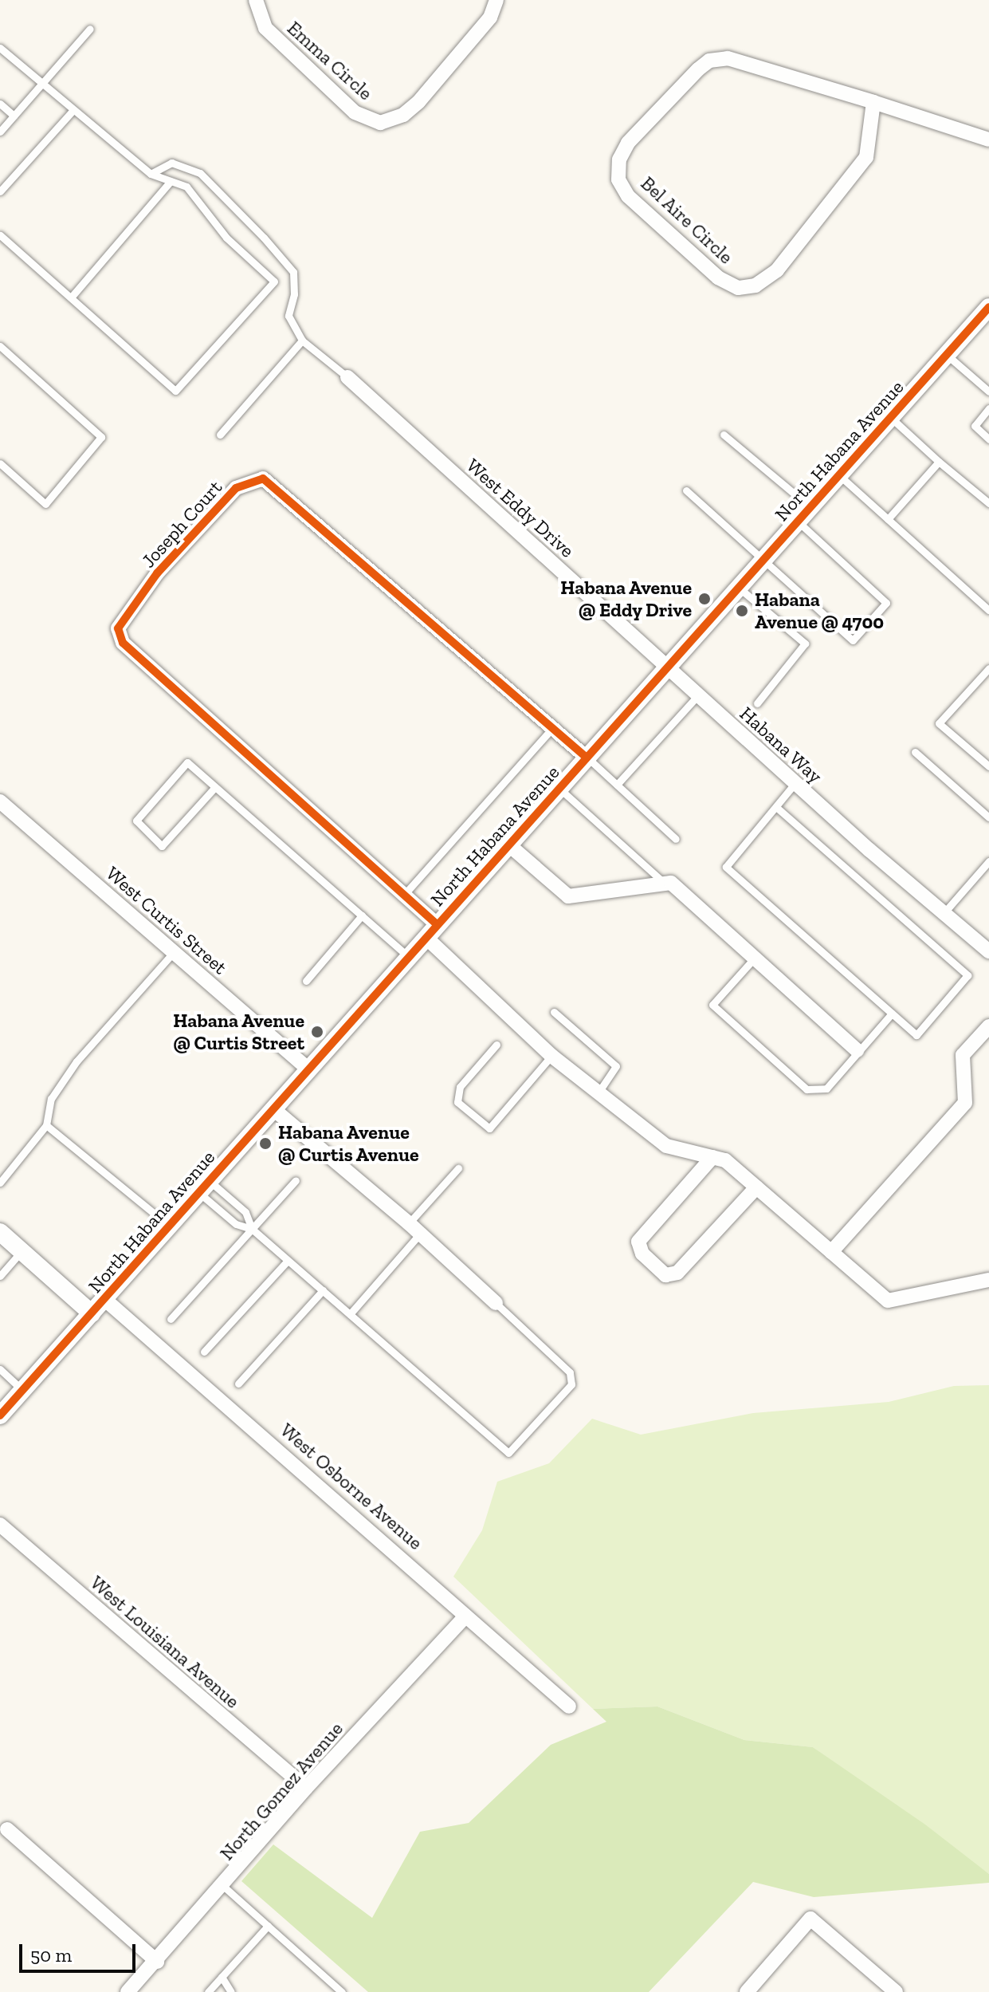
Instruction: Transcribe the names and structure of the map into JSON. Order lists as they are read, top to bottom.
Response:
{
  "streets": {
    "street": [
      "Emma Circle",
      "Bel Aire Circle",
      "North Habana Avenue",
      "West Eddy Drive",
      "Joseph Court",
      "Habana Way",
      "West Curtis Street",
      "West Osborne Avenue",
      "West Louisiana Avenue",
      "North Gomez Avenue"
    ]
  },
  "crossings": [
    ["North Habana Avenue", "West Eddy Drive"],
    ["North Habana Avenue", "Joseph Court"],
    ["North Habana Avenue", "Habana Way"],
    ["North Habana Avenue", "West Curtis Street"],
    ["North Habana Avenue", "West Osborne Avenue"],
    ["West Eddy Drive", "Habana Way"],
    ["West Osborne Avenue", "North Gomez Avenue"],
    ["West Louisiana Avenue", "North Gomez Avenue"]
  ],
  "places": [
    "Habana Avenue @ Eddy Drive",
    "Habana Avenue @ 4700",
    "Habana Avenue @ Curtis Street",
    "Habana Avenue @ Curtis Avenue"
  ],
  "scale_bar": "50 m"
}
